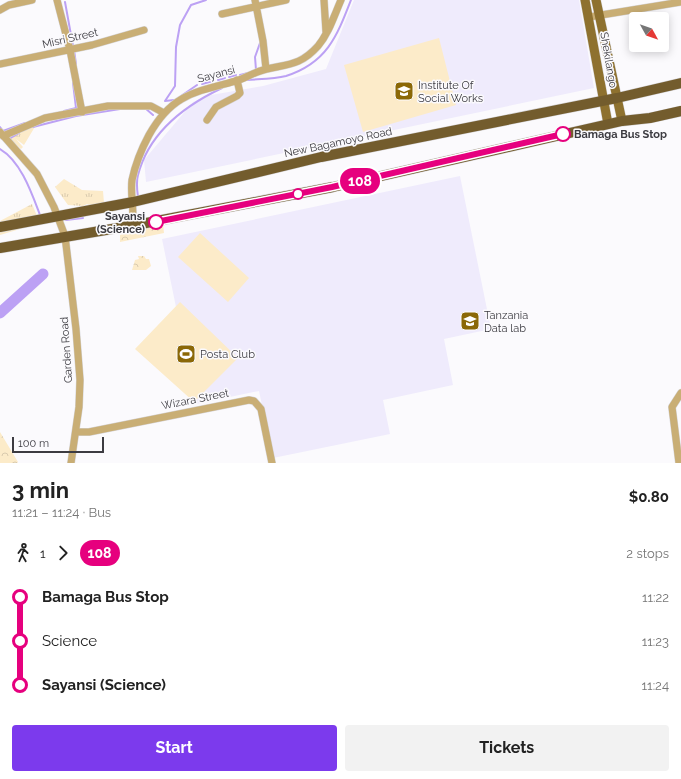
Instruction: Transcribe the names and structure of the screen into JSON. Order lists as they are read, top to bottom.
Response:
{
  "streets": {
    "highway": ["New Bagamoyo Road"],
    "main road": ["Shekilango"],
    "street": [
      "Misri Street",
      "Sayansi",
      "Garden Road",
      "Wizara Street"
    ]
  },
  "crossings": [
    ["Shekilango", "New Bagamoyo Road"],
    ["Sayansi", "New Bagamoyo Road"],
    ["New Bagamoyo Road", "Garden Road"],
    ["Garden Road", "Wizara Street"]
  ],
  "places": {
    "school or university": ["Institute Of Social Works", "Tanzania Data lab"],
    "other": ["Bamaga Bus Stop", "Sayansi (Science)"],
    "sports": ["Posta Club"]
  },
  "lines": ["bus line 108"],
  "scale_bar": "100 m",
  "north": "bottom right",
  "page": {
    "on_map": "108",
    "scale": "100 m",
    "heading": ["3 min", "11:21 – 11:24 · Bus", "$0.80"],
    "legs": ["1", "108", "2 stops"],
    "list": [
      {
        "name": "Bamaga Bus Stop",
        "value": "11:22"
      },
      {
        "name": "Science",
        "value": "11:23"
      },
      {
        "name": "Sayansi (Science)",
        "value": "11:24"
      }
    ],
    "buttons": ["Start", "Tickets"]
  }
}
